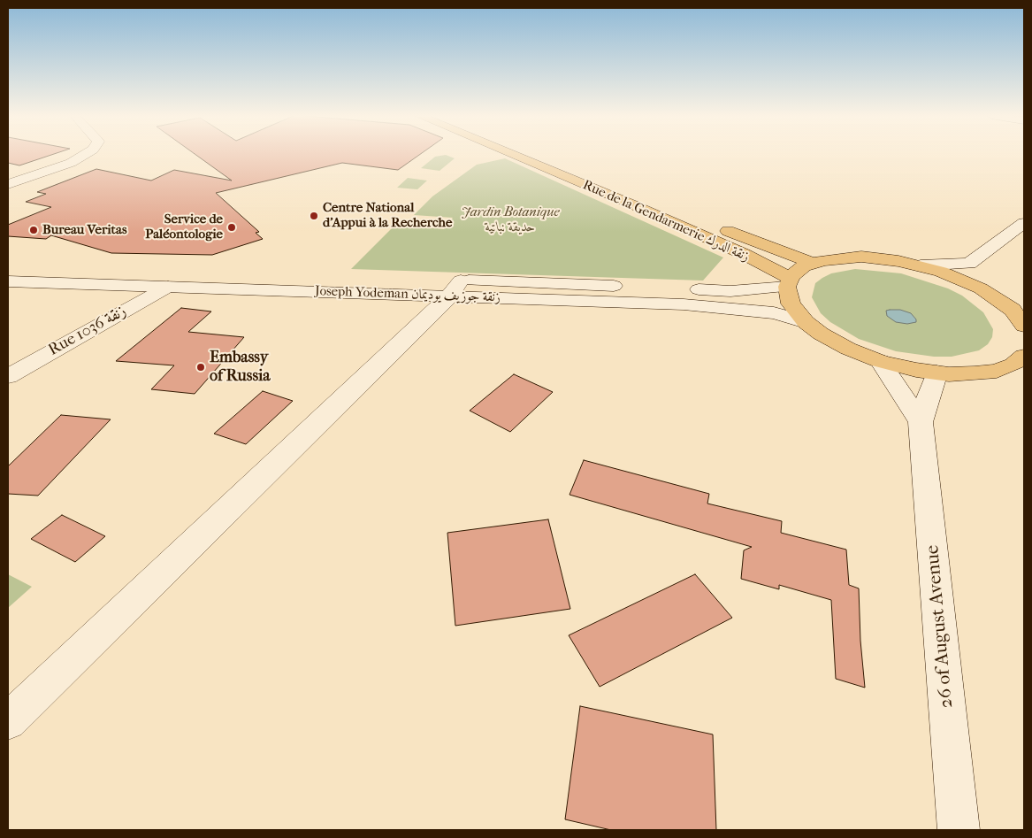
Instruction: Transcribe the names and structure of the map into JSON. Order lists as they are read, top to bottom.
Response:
{
  "streets": {
    "main road": ["Rue de la Gendarmerie زنقة الدرك"],
    "street": ["Joseph Yodeman زنقة جوزيف يوديمان", "Rue 1036 زنقة", "26 of August Avenue"]
  },
  "crossings": [
    ["Rue de la Gendarmerie زنقة الدرك", "Joseph Yodeman زنقة جوزيف يوديمان"],
    ["Joseph Yodeman زنقة جوزيف يوديمان", "Rue 1036 زنقة"]
  ],
  "parks": ["Jardin Botanique حديقة نباتية"],
  "places": [
    "Centre National d'Appui à la Recherche",
    "Service de Paléontologie",
    "Bureau Veritas",
    "Embassy of Russia"
  ]
}
